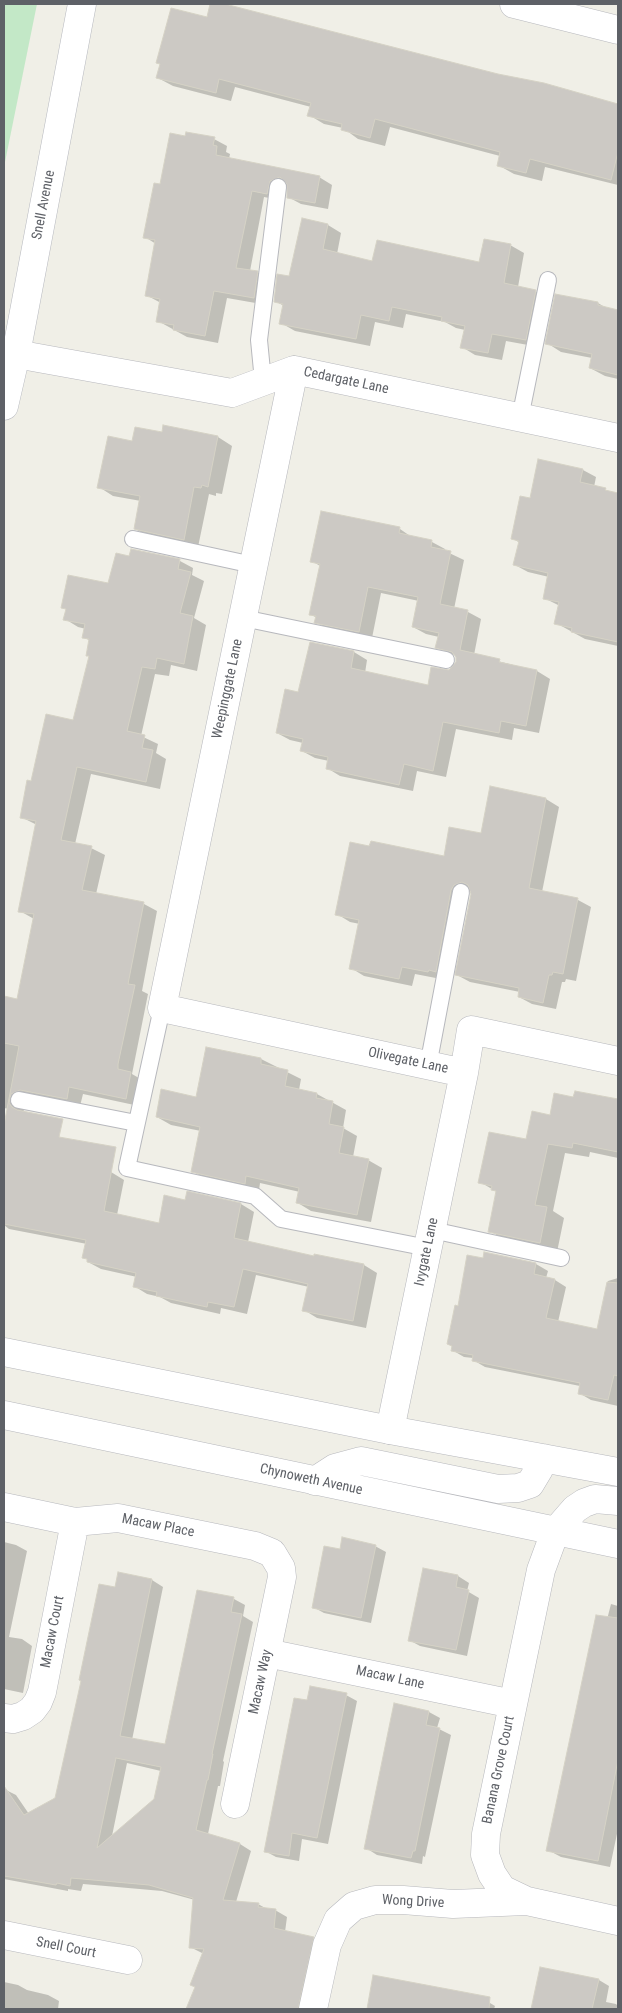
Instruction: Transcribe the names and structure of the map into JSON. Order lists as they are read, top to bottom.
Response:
{
  "streets": {
    "street": [
      "Snell Avenue",
      "Cedargate Lane",
      "Weepinggate Lane",
      "Olivegate Lane",
      "Ivygate Lane",
      "Chynoweth Avenue",
      "Macaw Place",
      "Macaw Court",
      "Macaw Lane",
      "Macaw Way",
      "Banana Grove Court",
      "Wong Drive",
      "Snell Court"
    ]
  },
  "crossings": [
    ["Snell Avenue", "Cedargate Lane"],
    ["Cedargate Lane", "Weepinggate Lane"],
    ["Weepinggate Lane", "Olivegate Lane"],
    ["Olivegate Lane", "Ivygate Lane"],
    ["Chynoweth Avenue", "Banana Grove Court"],
    ["Macaw Place", "Macaw Court"],
    ["Macaw Place", "Macaw Way"],
    ["Macaw Lane", "Macaw Way"],
    ["Macaw Lane", "Banana Grove Court"],
    ["Banana Grove Court", "Wong Drive"]
  ]
}
